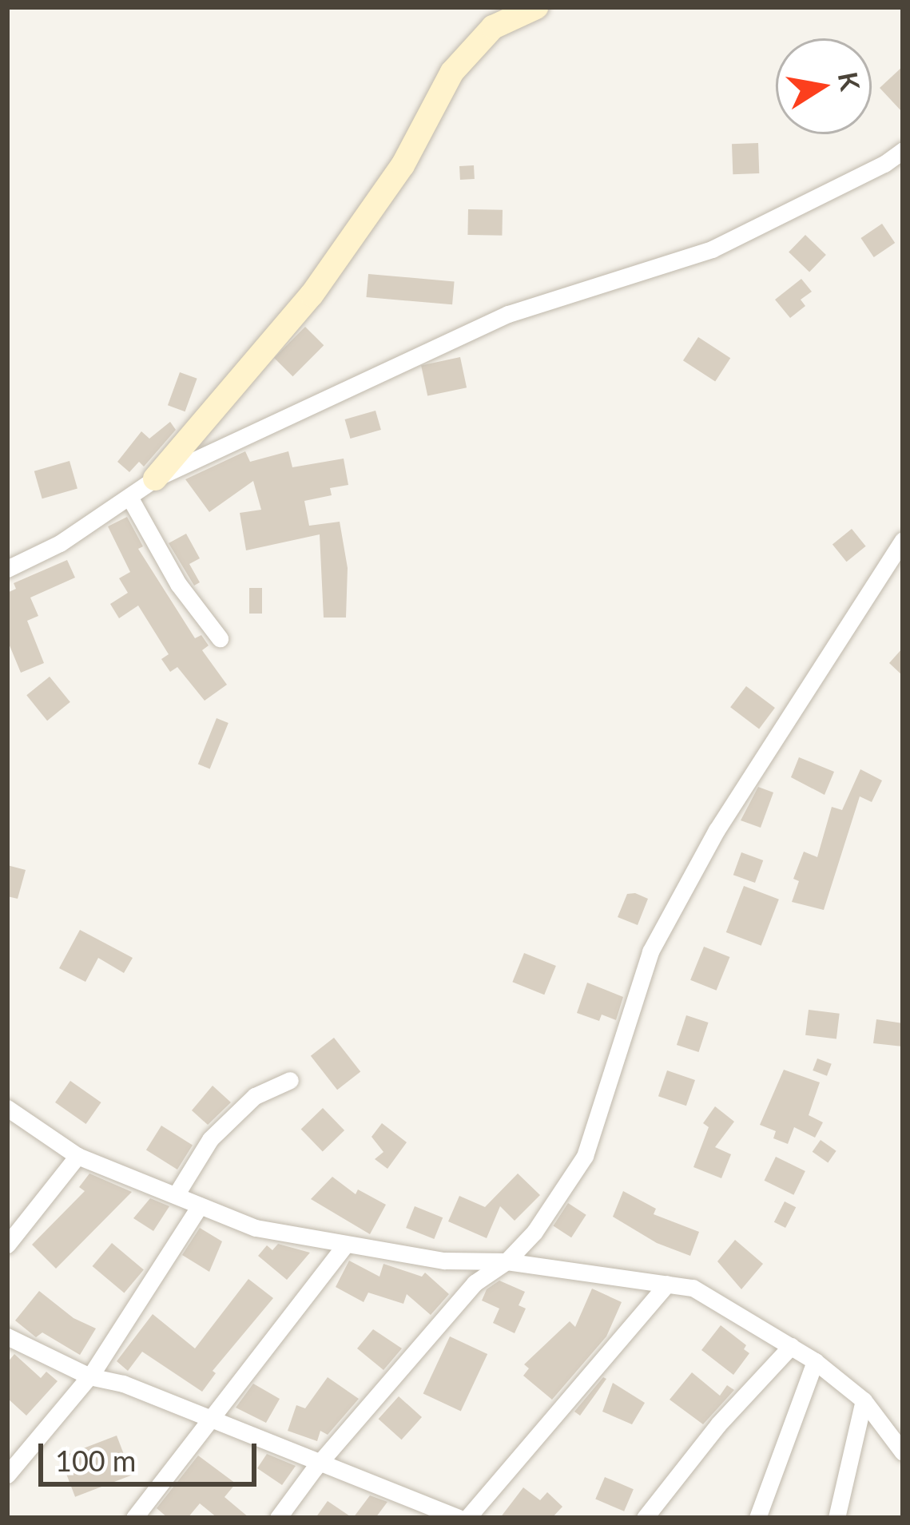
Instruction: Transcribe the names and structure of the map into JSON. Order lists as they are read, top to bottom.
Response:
{
  "scale_bar": "100 m",
  "north": "right"
}
